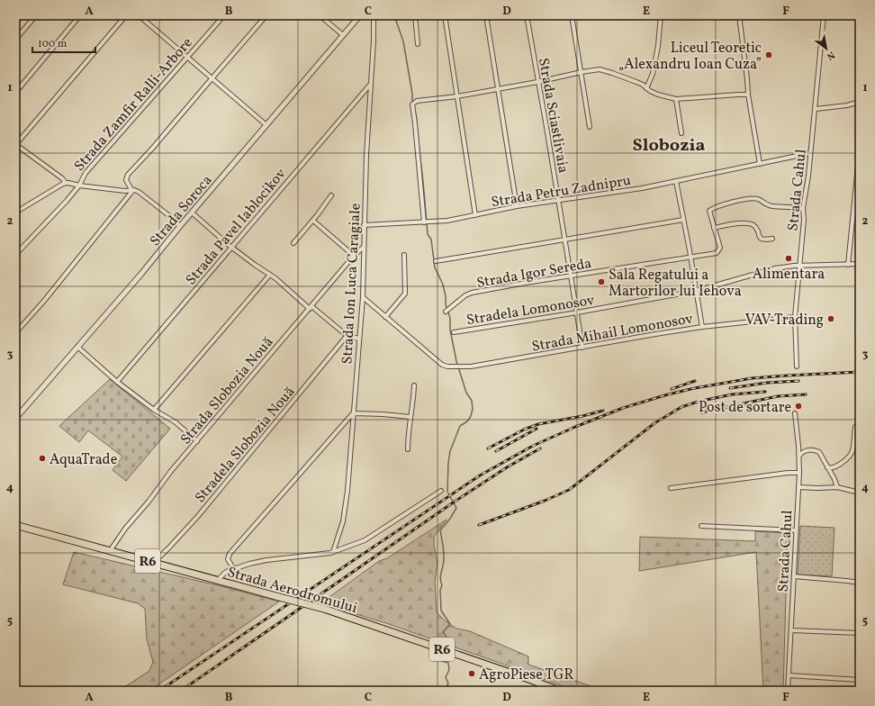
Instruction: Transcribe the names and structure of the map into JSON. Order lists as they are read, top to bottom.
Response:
{
  "streets": {
    "highway": ["R6", "Strada Aerodromului"],
    "street": [
      "Strada Zamfir Ralli-Arbore",
      "Strada Sciastlivaia",
      "Strada Petru Zadnipru",
      "Strada Cahul",
      "Strada Soroca",
      "Strada Pavel Iablocikov",
      "Strada Igor Sereda",
      "Strada Ion Luca Caragiale",
      "Stradela Lomonosov",
      "Strada Mihail Lomonosov",
      "Strada Slobozia Nouă",
      "Stradela Slobozia Nouă"
    ]
  },
  "crossings": [
    ["Strada Sciastlivaia", "Strada Petru Zadnipru"],
    ["Strada Sciastlivaia", "Strada Igor Sereda"],
    ["Strada Sciastlivaia", "Stradela Lomonosov"],
    ["Strada Sciastlivaia", "Strada Mihail Lomonosov"],
    ["Strada Petru Zadnipru", "Strada Cahul"],
    ["Strada Petru Zadnipru", "Strada Ion Luca Caragiale"],
    ["Strada Cahul", "Stradela Lomonosov"],
    ["Strada Cahul", "Strada Mihail Lomonosov"],
    ["Strada Pavel Iablocikov", "Strada Ion Luca Caragiale"],
    ["Strada Ion Luca Caragiale", "Strada Mihail Lomonosov"],
    ["Strada Ion Luca Caragiale", "Strada Slobozia Nouă"],
    ["Strada Slobozia Nouă", "Strada Aerodromului"],
    ["Stradela Slobozia Nouă", "Strada Aerodromului"]
  ],
  "districts": ["Slobozia"],
  "places": [
    "Liceul Teoretic „Alexandru Ioan Cuza”",
    "Alimentara",
    "Sala Regatului a Martorilor lui Iehova",
    "VAV-Trading",
    "Post de sortare",
    "AquaTrade",
    "AgroPiese TGR"
  ],
  "scale_bar": "100 m",
  "north": "bottom right",
  "grid": {
    "columns": [
      "A",
      "B",
      "C",
      "D",
      "E",
      "F"
    ],
    "rows": [
      "1",
      "2",
      "3",
      "4",
      "5"
    ]
  }
}
